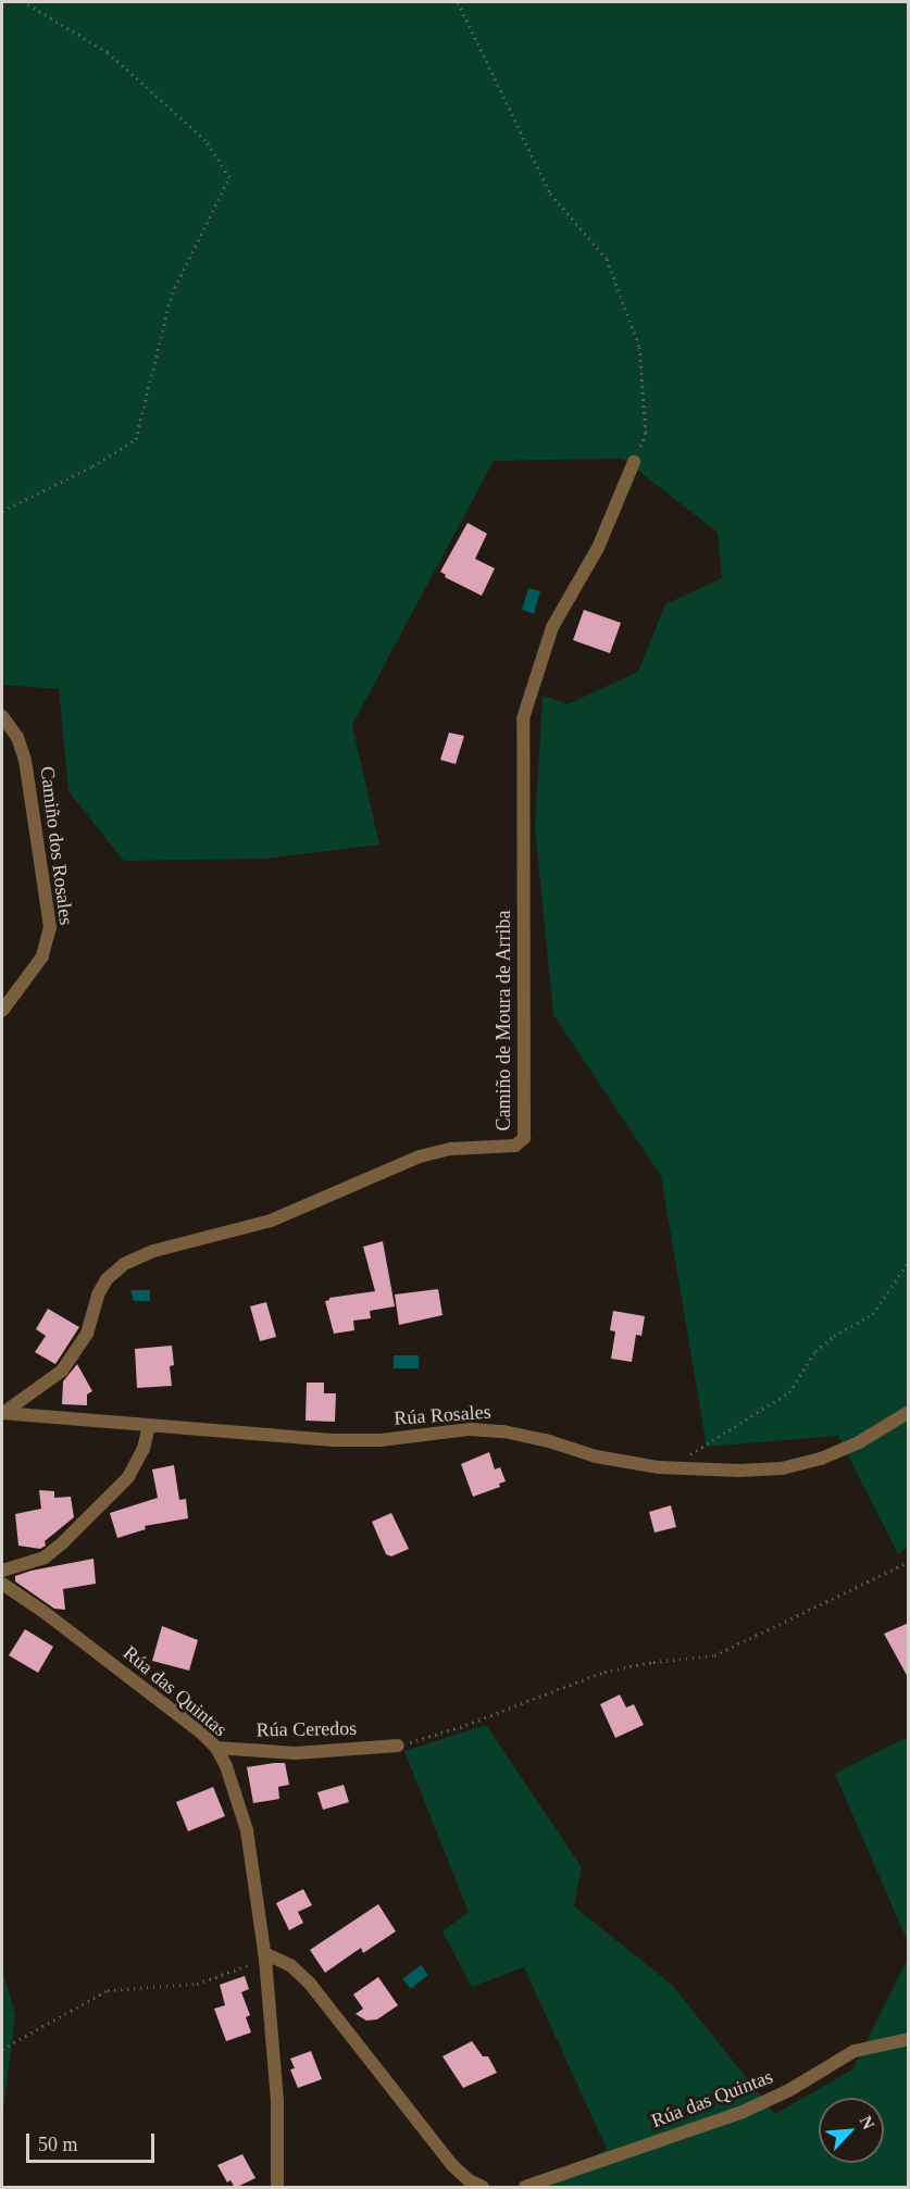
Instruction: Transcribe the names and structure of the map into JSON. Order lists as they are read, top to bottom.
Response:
{
  "streets": {
    "street": [
      "Camiño dos Rosales",
      "Camiño de Moura de Arriba",
      "Rúa Rosales",
      "Rúa das Quintas",
      "Rúa Ceredos"
    ]
  },
  "crossings": [
    ["Camiño de Moura de Arriba", "Rúa Rosales"],
    ["Rúa das Quintas", "Rúa Ceredos"]
  ],
  "scale_bar": "50 m",
  "north": "top right"
}
